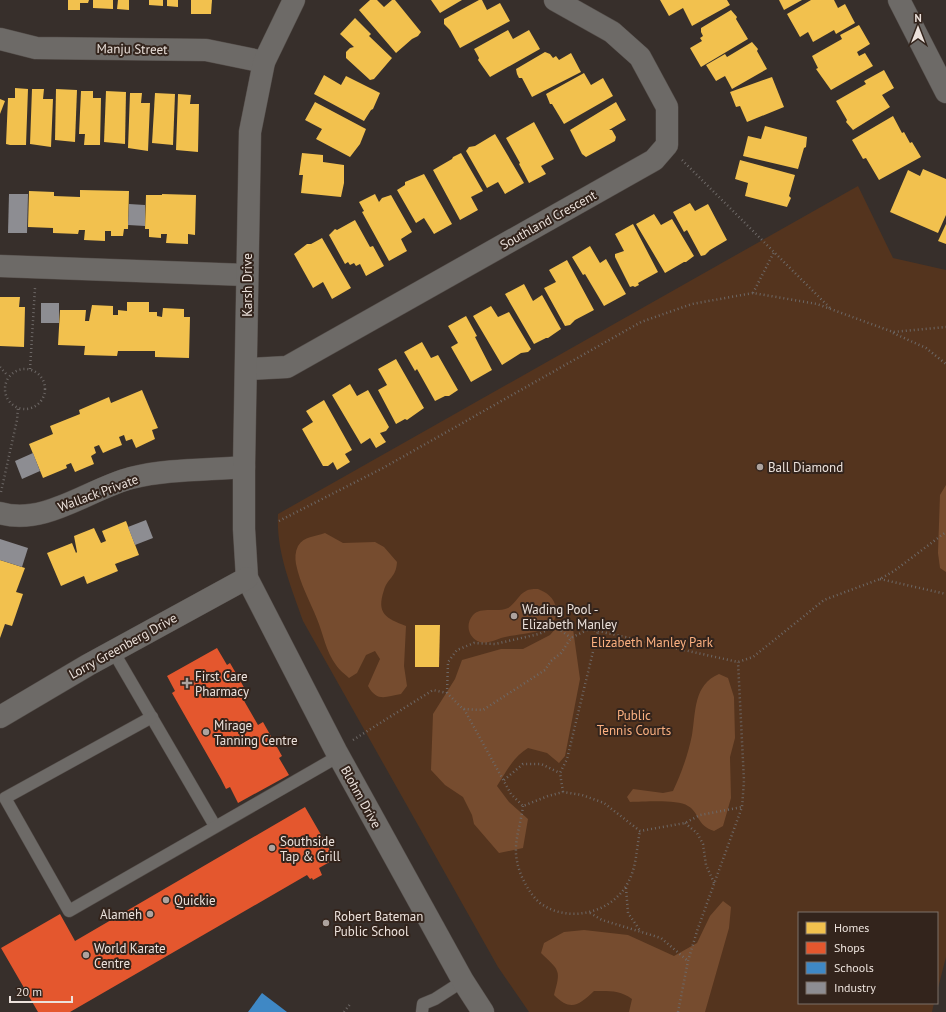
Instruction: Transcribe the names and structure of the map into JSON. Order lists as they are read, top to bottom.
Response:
{
  "streets": {
    "street": [
      "Manju Street",
      "Southland Crescent",
      "Karsh Drive",
      "Wallack Private",
      "Lorry Greenberg Drive",
      "Blohm Drive"
    ]
  },
  "crossings": [
    ["Manju Street", "Karsh Drive"],
    ["Southland Crescent", "Karsh Drive"],
    ["Karsh Drive", "Wallack Private"],
    ["Karsh Drive", "Lorry Greenberg Drive"],
    ["Karsh Drive", "Blohm Drive"],
    ["Lorry Greenberg Drive", "Blohm Drive"]
  ],
  "parks": ["Elizabeth Manley Park", "Public Tennis Courts"],
  "places": {
    "other": [
      "Ball Diamond",
      "Wading Pool - Elizabeth Manley",
      "Mirage Tanning Centre",
      "Southside Tap & Grill",
      "Quickie",
      "Alameh",
      "Robert Bateman Public School",
      "World Karate Centre"
    ],
    "health": ["First Care Pharmacy"]
  },
  "legend": [
    "Homes",
    "Shops",
    "Schools",
    "Industry"
  ],
  "scale_bar": "20 m",
  "north": "top"
}
